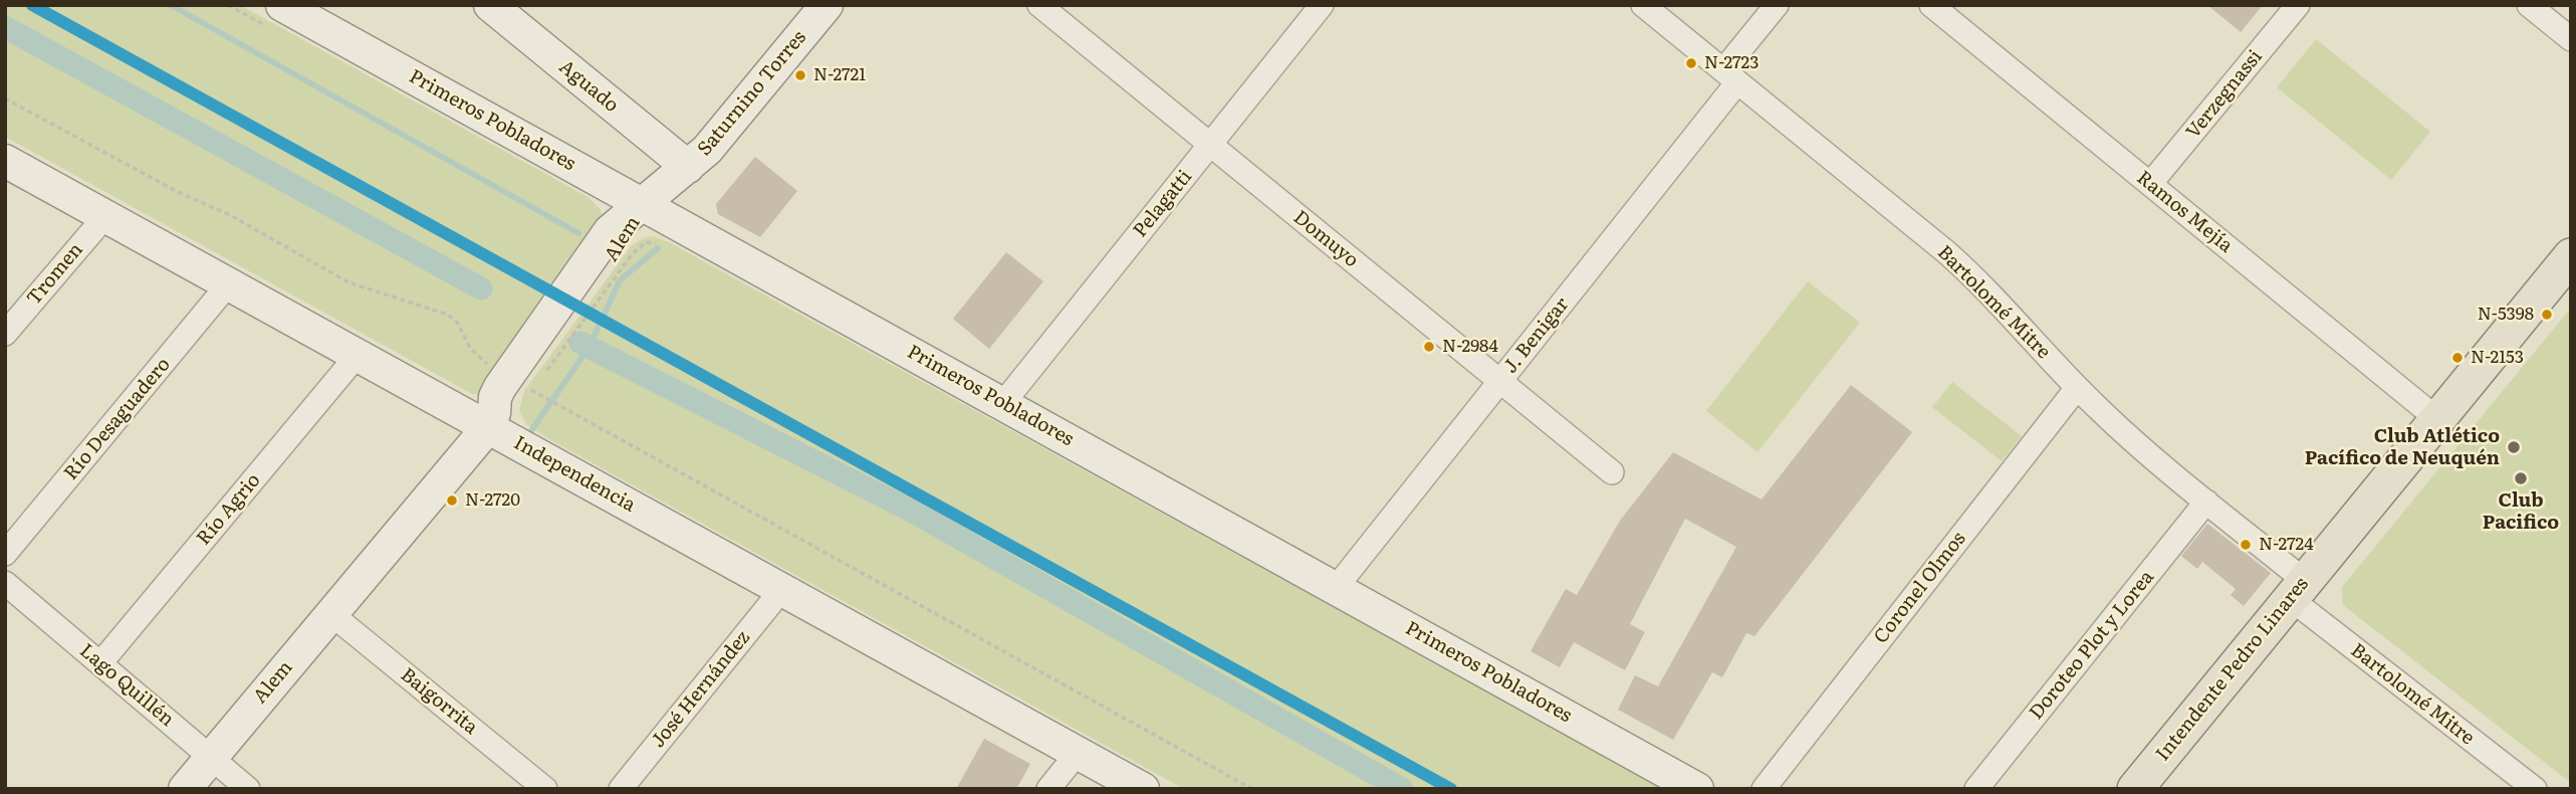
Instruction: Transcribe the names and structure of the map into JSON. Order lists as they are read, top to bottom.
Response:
{
  "streets": {
    "main road": ["Intendente Pedro Linares"],
    "street": [
      "Aguado",
      "Saturnino Torres",
      "Verzegnassi",
      "Primeros Pobladores",
      "Pelagatti",
      "Ramos Mejía",
      "Alem",
      "Domuyo",
      "Tromen",
      "Bartolomé Mitre",
      "J. Benigar",
      "Río Desaguadero",
      "Independencia",
      "Río Agrio",
      "Coronel Olmos",
      "Doroteo Plot y Lorea",
      "Lago Quillén",
      "José Hernández",
      "Baigorrita"
    ]
  },
  "crossings": [
    ["Aguado", "Saturnino Torres"],
    ["Saturnino Torres", "Primeros Pobladores"],
    ["Saturnino Torres", "Alem"],
    ["Verzegnassi", "Ramos Mejía"],
    ["Primeros Pobladores", "Pelagatti"],
    ["Primeros Pobladores", "Alem"],
    ["Primeros Pobladores", "J. Benigar"],
    ["Pelagatti", "Domuyo"],
    ["Ramos Mejía", "Intendente Pedro Linares"],
    ["Alem", "Independencia"],
    ["Alem", "Lago Quillén"],
    ["Alem", "Baigorrita"],
    ["Domuyo", "J. Benigar"],
    ["Tromen", "Independencia"],
    ["Bartolomé Mitre", "J. Benigar"],
    ["Bartolomé Mitre", "Coronel Olmos"],
    ["Bartolomé Mitre", "Doroteo Plot y Lorea"],
    ["Bartolomé Mitre", "Intendente Pedro Linares"],
    ["Río Desaguadero", "Independencia"],
    ["Independencia", "Río Agrio"],
    ["Independencia", "José Hernández"],
    ["Río Agrio", "Lago Quillén"]
  ],
  "places": [
    "N-2723",
    "N-2721",
    "N-5398",
    "N-2984",
    "N-2153",
    "Club Atlético Pacífico de Neuquén",
    "Club Pacifico",
    "N-2720",
    "N-2724"
  ]
}
